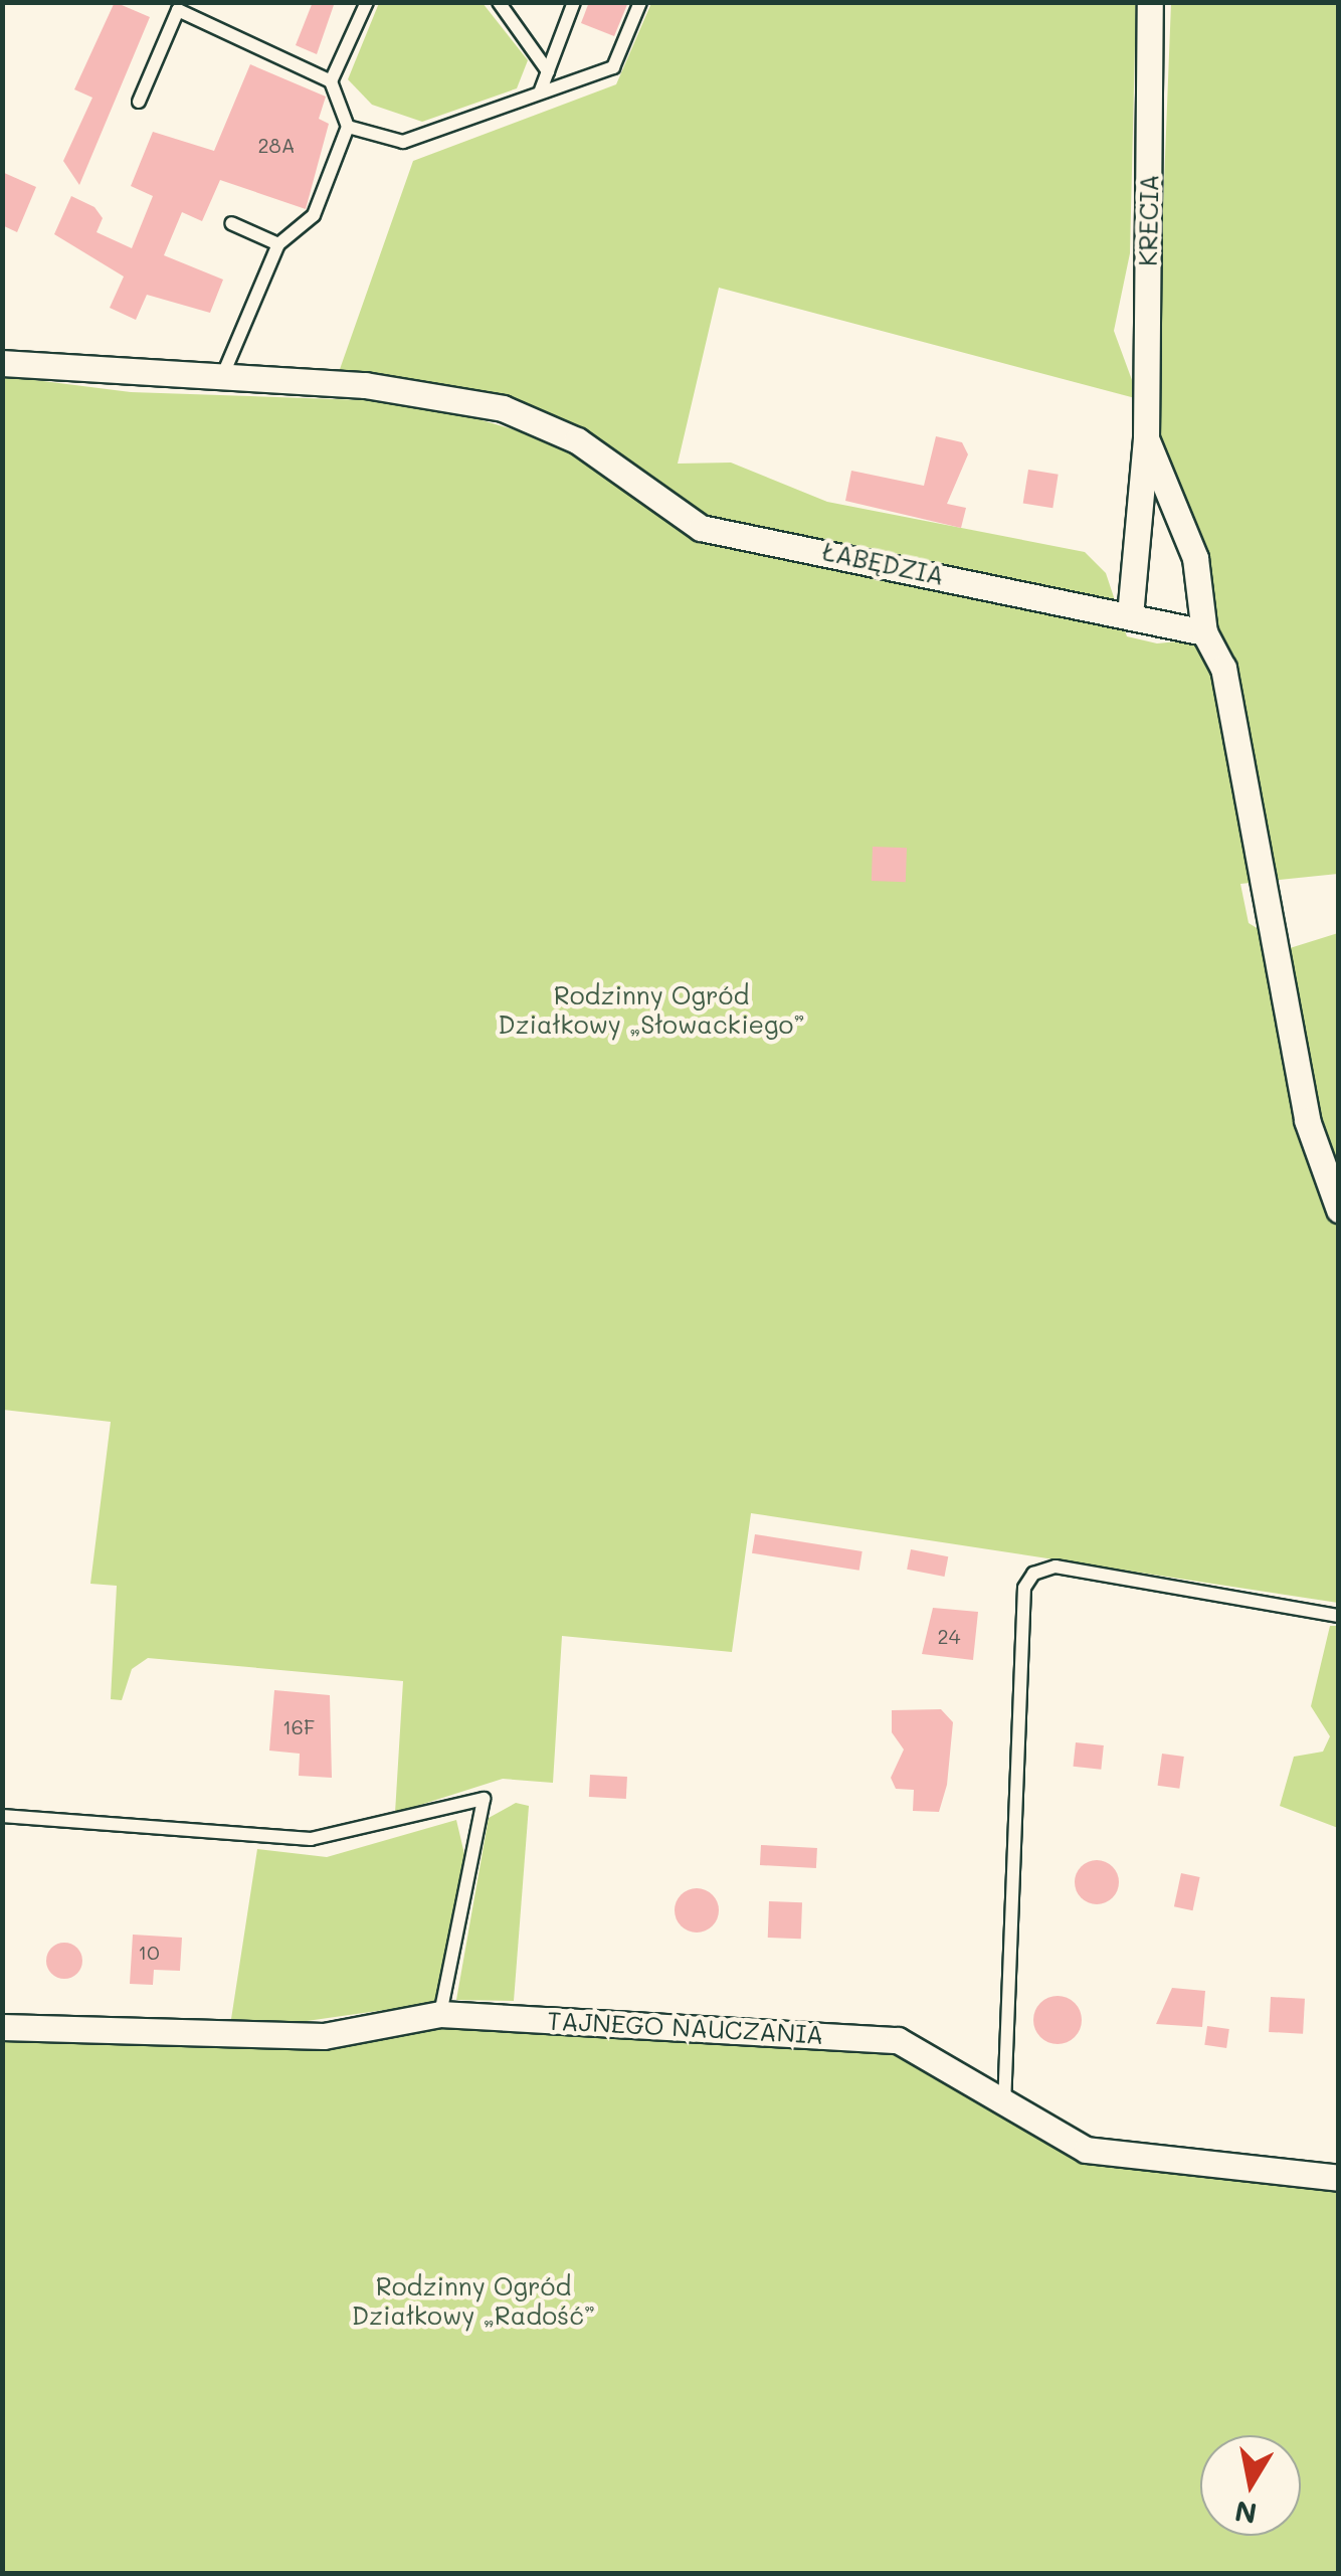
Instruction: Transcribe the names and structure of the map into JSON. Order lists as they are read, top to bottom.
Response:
{
  "streets": {
    "street": ["KRECIA", "ŁABĘDZIA", "TAJNEGO NAUCZANIA"]
  },
  "crossings": [
    ["KRECIA", "ŁABĘDZIA"]
  ],
  "parks": ["Rodzinny Ogród Działkowy „Słowackiego”", "Rodzinny Ogród Działkowy „Radość”"],
  "house_numbers": [
    "28A",
    "24",
    "16F",
    "10"
  ],
  "north": "bottom"
}
